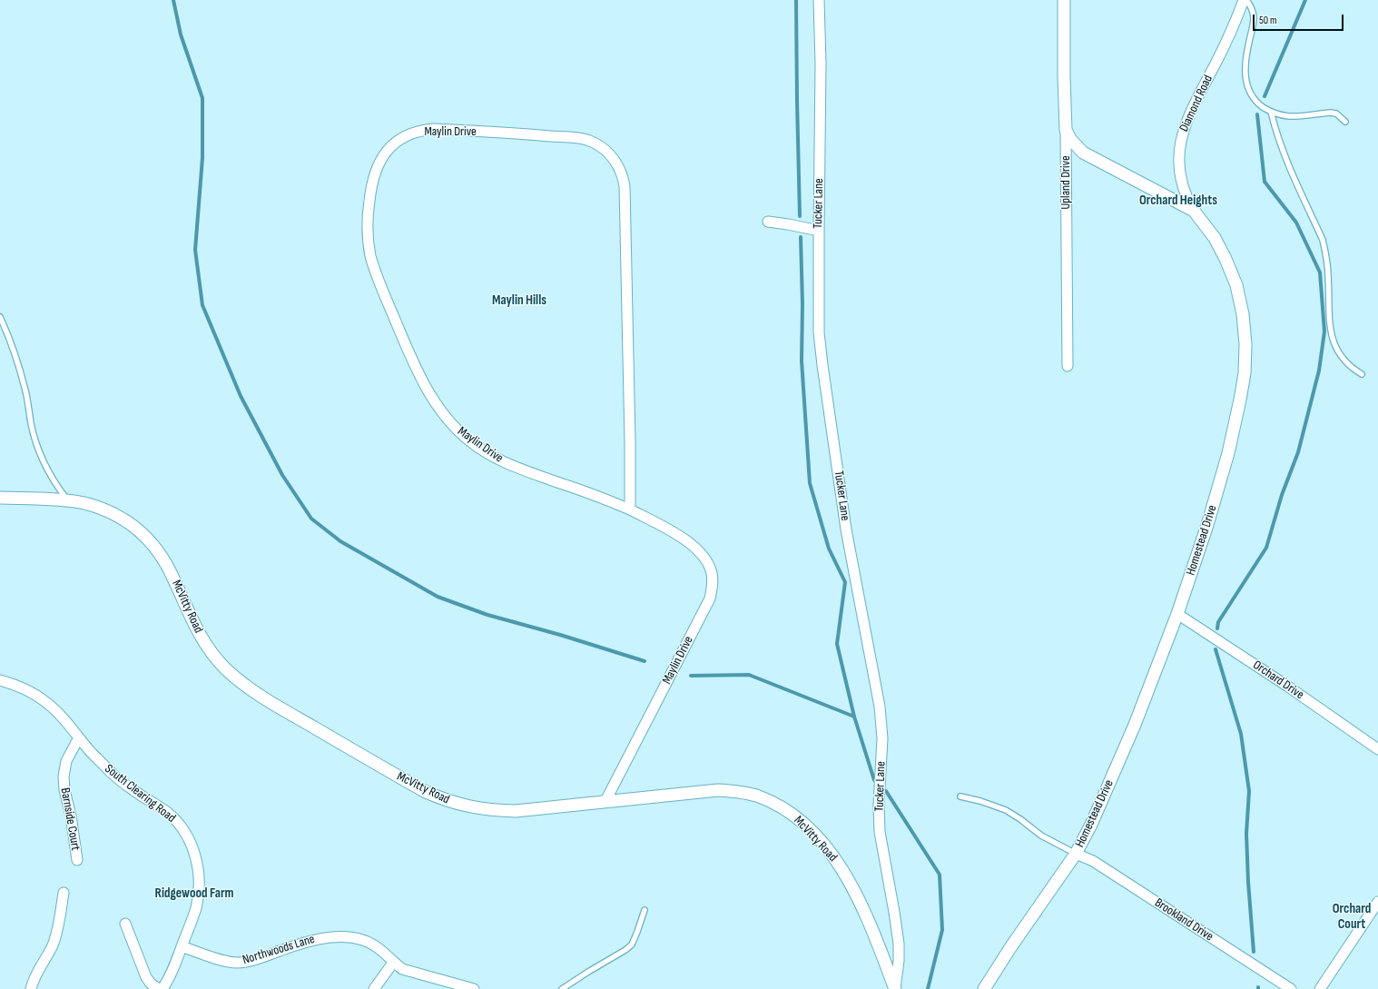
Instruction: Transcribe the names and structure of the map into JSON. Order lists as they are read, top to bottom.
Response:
{
  "streets": {
    "street": [
      "Diamond Road",
      "Maylin Drive",
      "Upland Drive",
      "Tucker Lane",
      "Homestead Drive",
      "McVitty Road",
      "Orchard Drive",
      "South Clearing Road",
      "Barnside Court",
      "Brookland Drive",
      "Northwoods Lane"
    ]
  },
  "crossings": [
    ["Diamond Road", "Homestead Drive"],
    ["Maylin Drive", "McVitty Road"],
    ["Upland Drive", "Homestead Drive"],
    ["Tucker Lane", "McVitty Road"],
    ["Homestead Drive", "Orchard Drive"],
    ["Homestead Drive", "Brookland Drive"],
    ["South Clearing Road", "Barnside Court"],
    ["South Clearing Road", "Northwoods Lane"]
  ],
  "districts": [
    "Orchard Heights",
    "Maylin Hills",
    "Ridgewood Farm",
    "Orchard Court"
  ],
  "scale_bar": "50 m"
}
